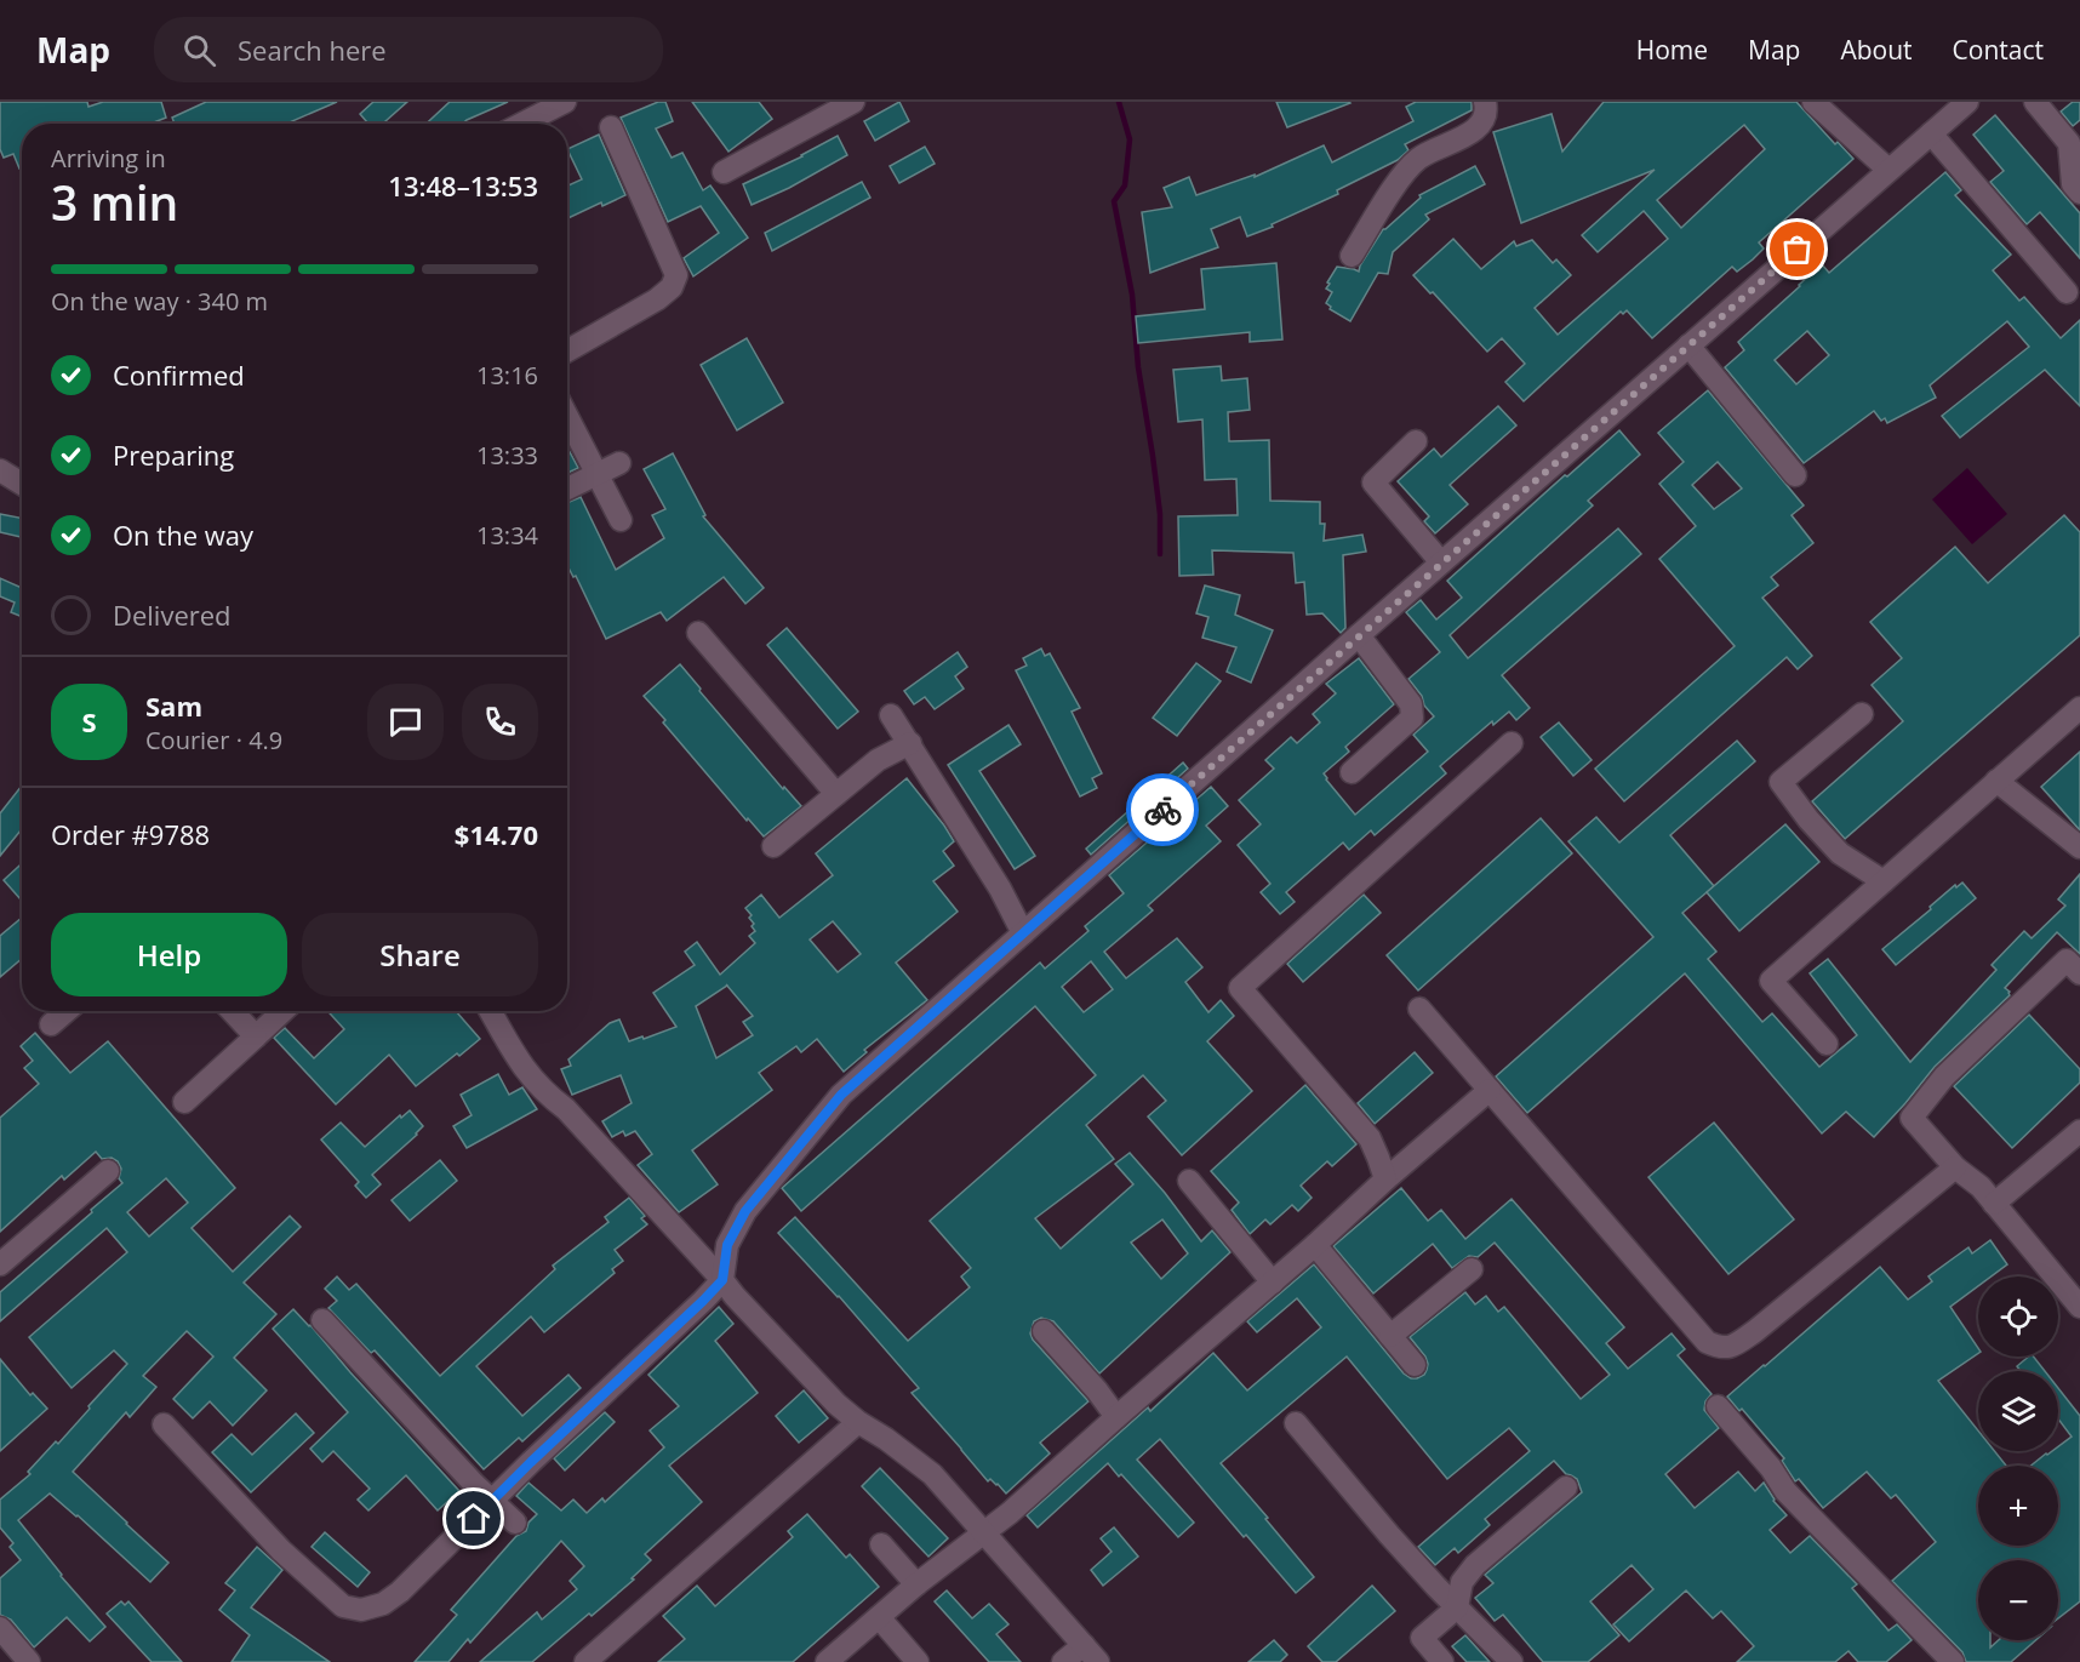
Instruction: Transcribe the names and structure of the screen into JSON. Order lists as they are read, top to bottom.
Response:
{
  "page": {
    "header": "Map",
    "search": "Search here",
    "nav": [
      "Home",
      "Map",
      "About",
      "Contact"
    ],
    "heading": ["3 min", "Arriving in", "13:48–13:53"],
    "panel": [
      "Sam",
      "Courier · 4.9",
      "Order #9788",
      "$14.70"
    ],
    "bar": "On the way · 340 m",
    "list": [
      ["Confirmed", "13:16"],
      ["Preparing", "13:33"],
      ["On the way", "13:34"],
      "Delivered"
    ],
    "round": "S",
    "buttons": ["Help", "Share"],
    "map_buttons": ["+", "−"]
  }
}
